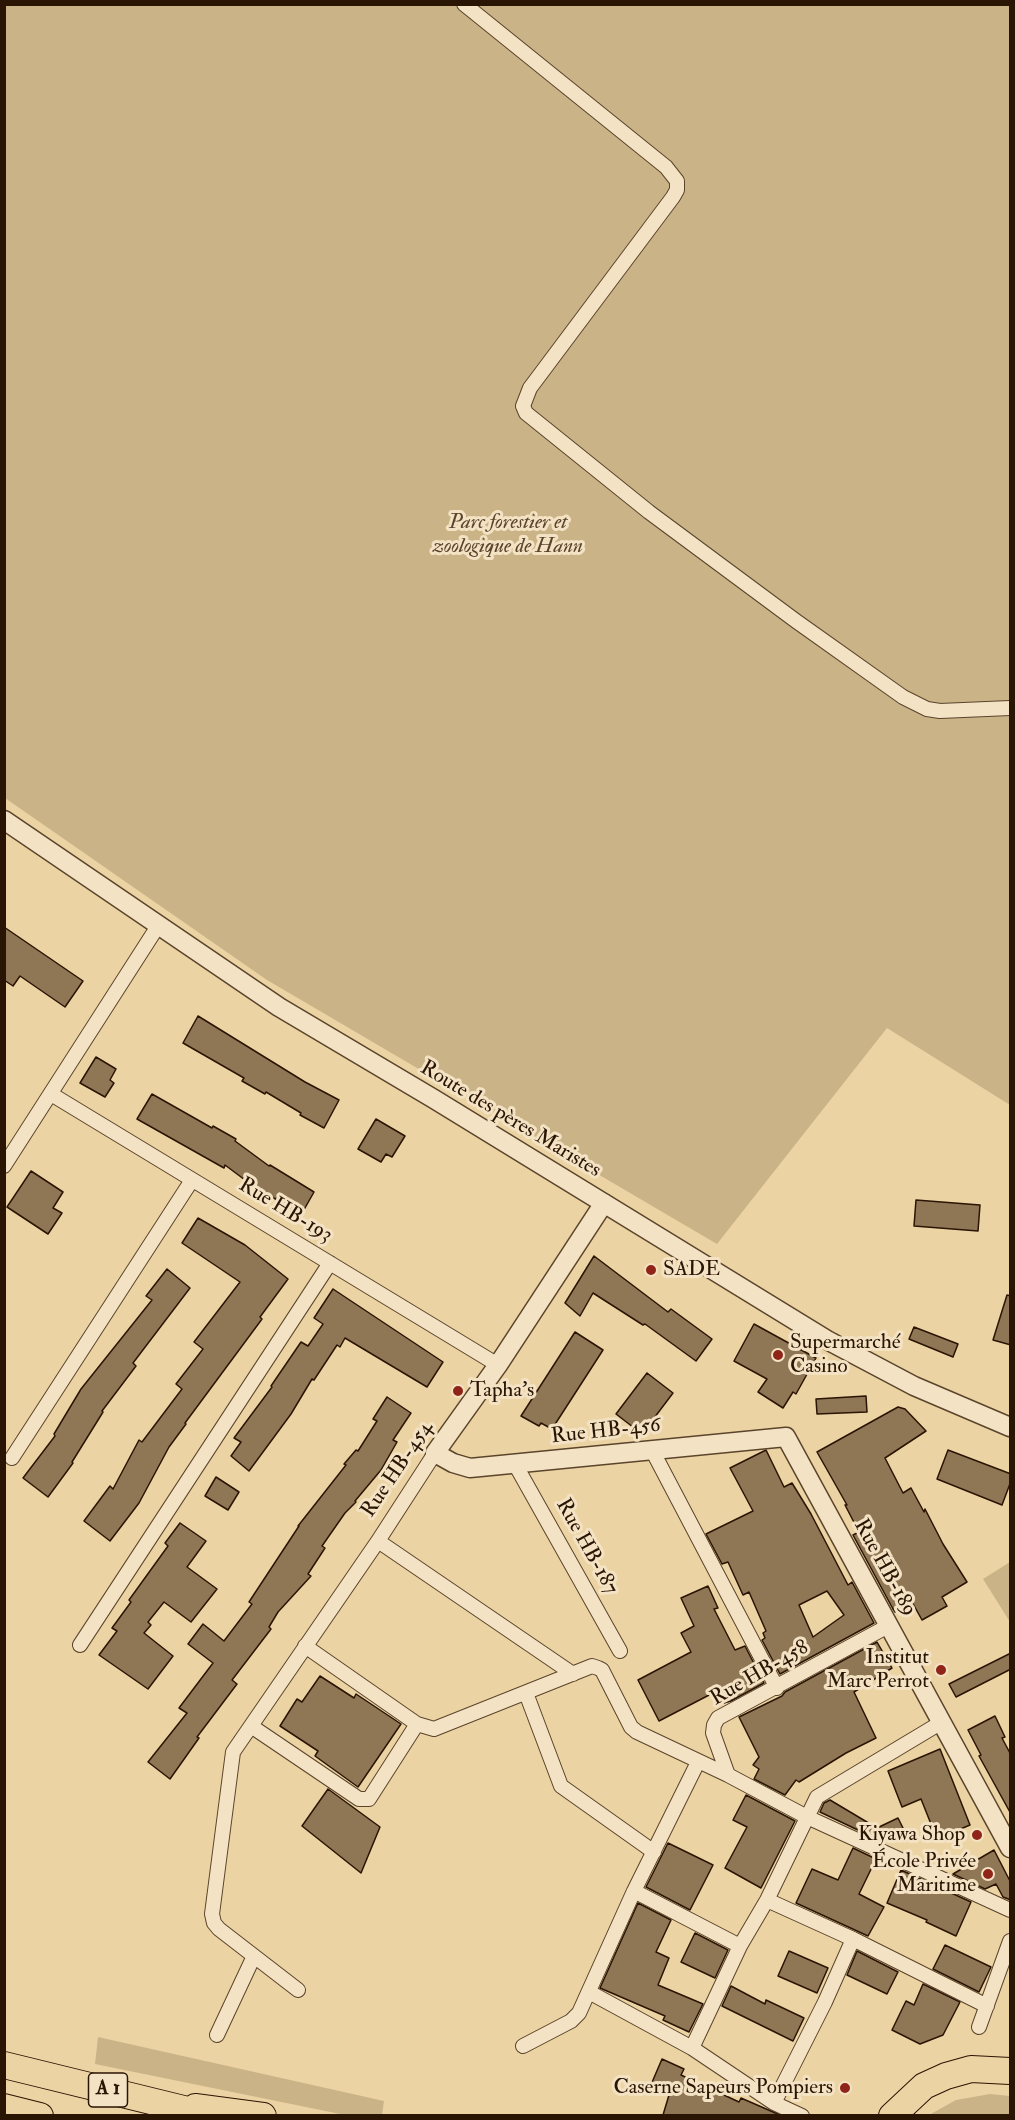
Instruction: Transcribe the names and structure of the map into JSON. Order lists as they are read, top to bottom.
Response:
{
  "streets": {
    "highway": ["A 1"],
    "street": [
      "Route des pères Maristes",
      "Rue HB-193",
      "Rue HB-456",
      "Rue HB-454",
      "Rue HB-187",
      "Rue HB-189",
      "Rue HB-458"
    ]
  },
  "crossings": [
    ["Route des pères Maristes", "Rue HB-454"],
    ["Rue HB-193", "Rue HB-454"],
    ["Rue HB-456", "Rue HB-454"],
    ["Rue HB-456", "Rue HB-187"],
    ["Rue HB-456", "Rue HB-189"],
    ["Rue HB-189", "Rue HB-458"]
  ],
  "parks": ["Parc forestier et zoologique de Hann"],
  "places": [
    "SADE",
    "Supermarché Casino",
    "Tapha's",
    "Institut Marc Perrot",
    "Kiyawa Shop",
    "École Privée Maritime",
    "Caserne Sapeurs Pompiers"
  ]
}
